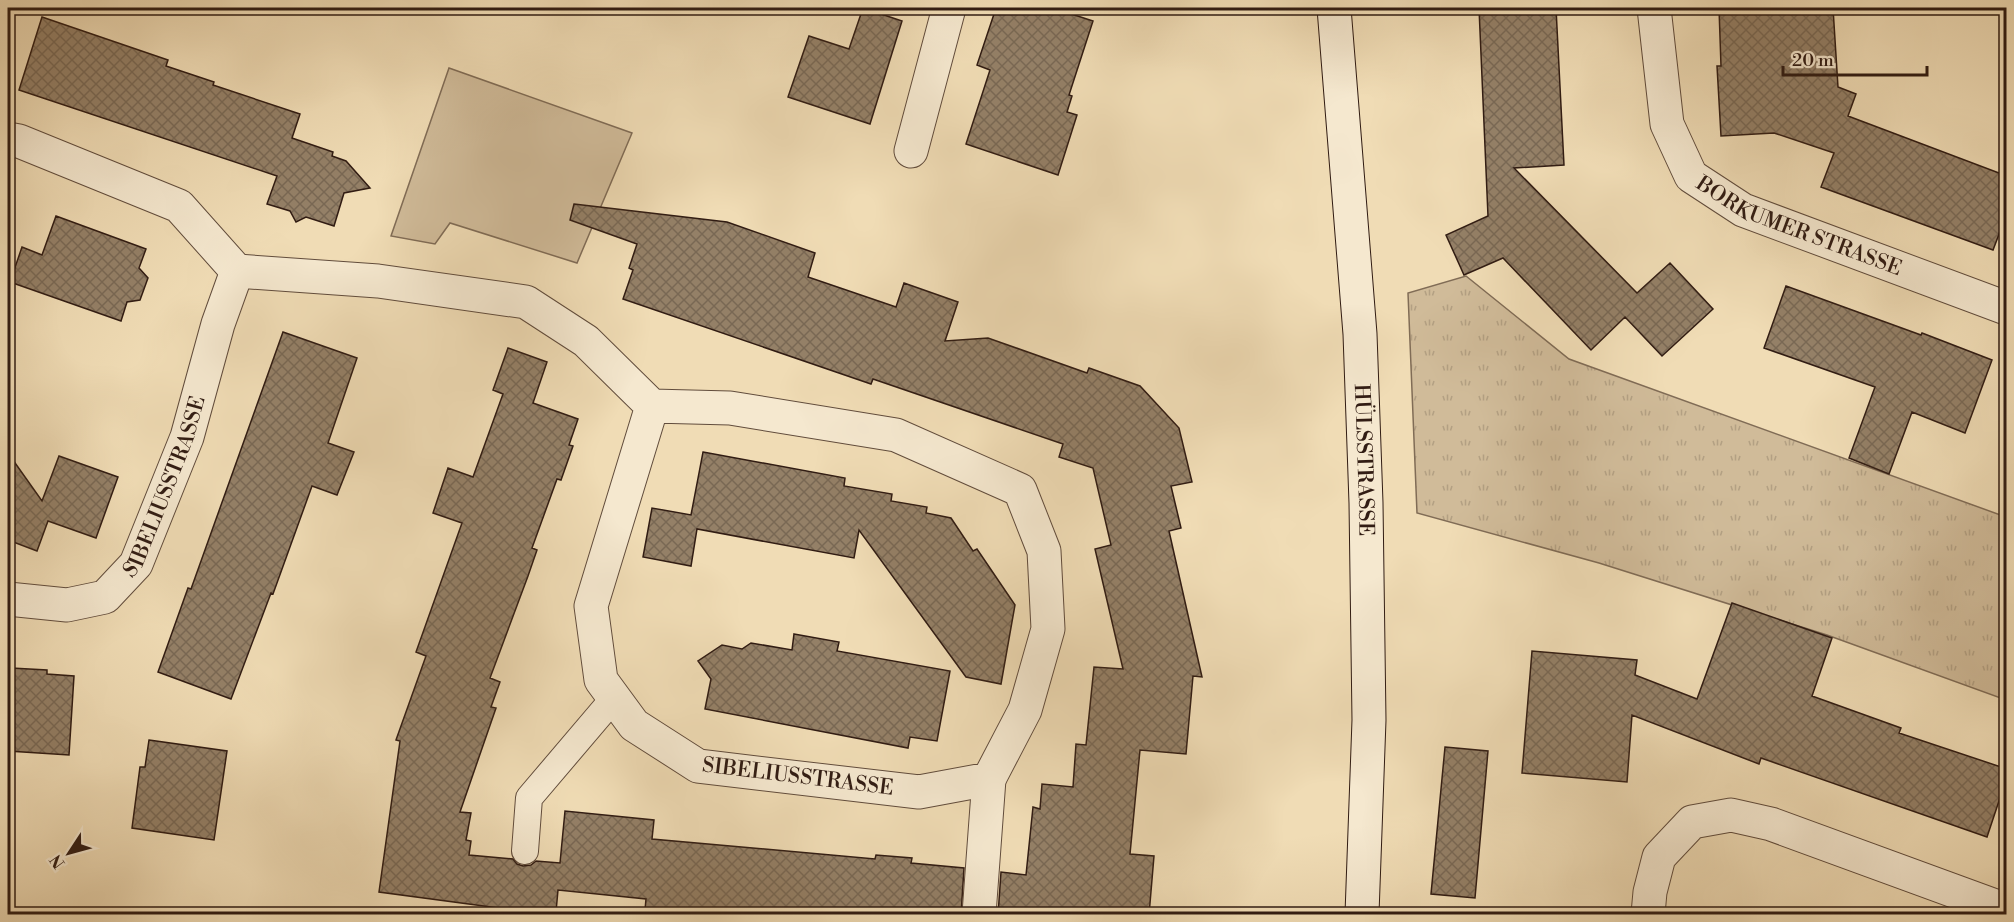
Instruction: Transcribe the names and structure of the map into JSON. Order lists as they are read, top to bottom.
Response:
{
  "streets": {
    "street": ["BORKUMER STRASSE", "HÜLSSTRASSE", "SIBELIUSSTRASSE"]
  },
  "scale_bar": "20 m",
  "north": "bottom left"
}
